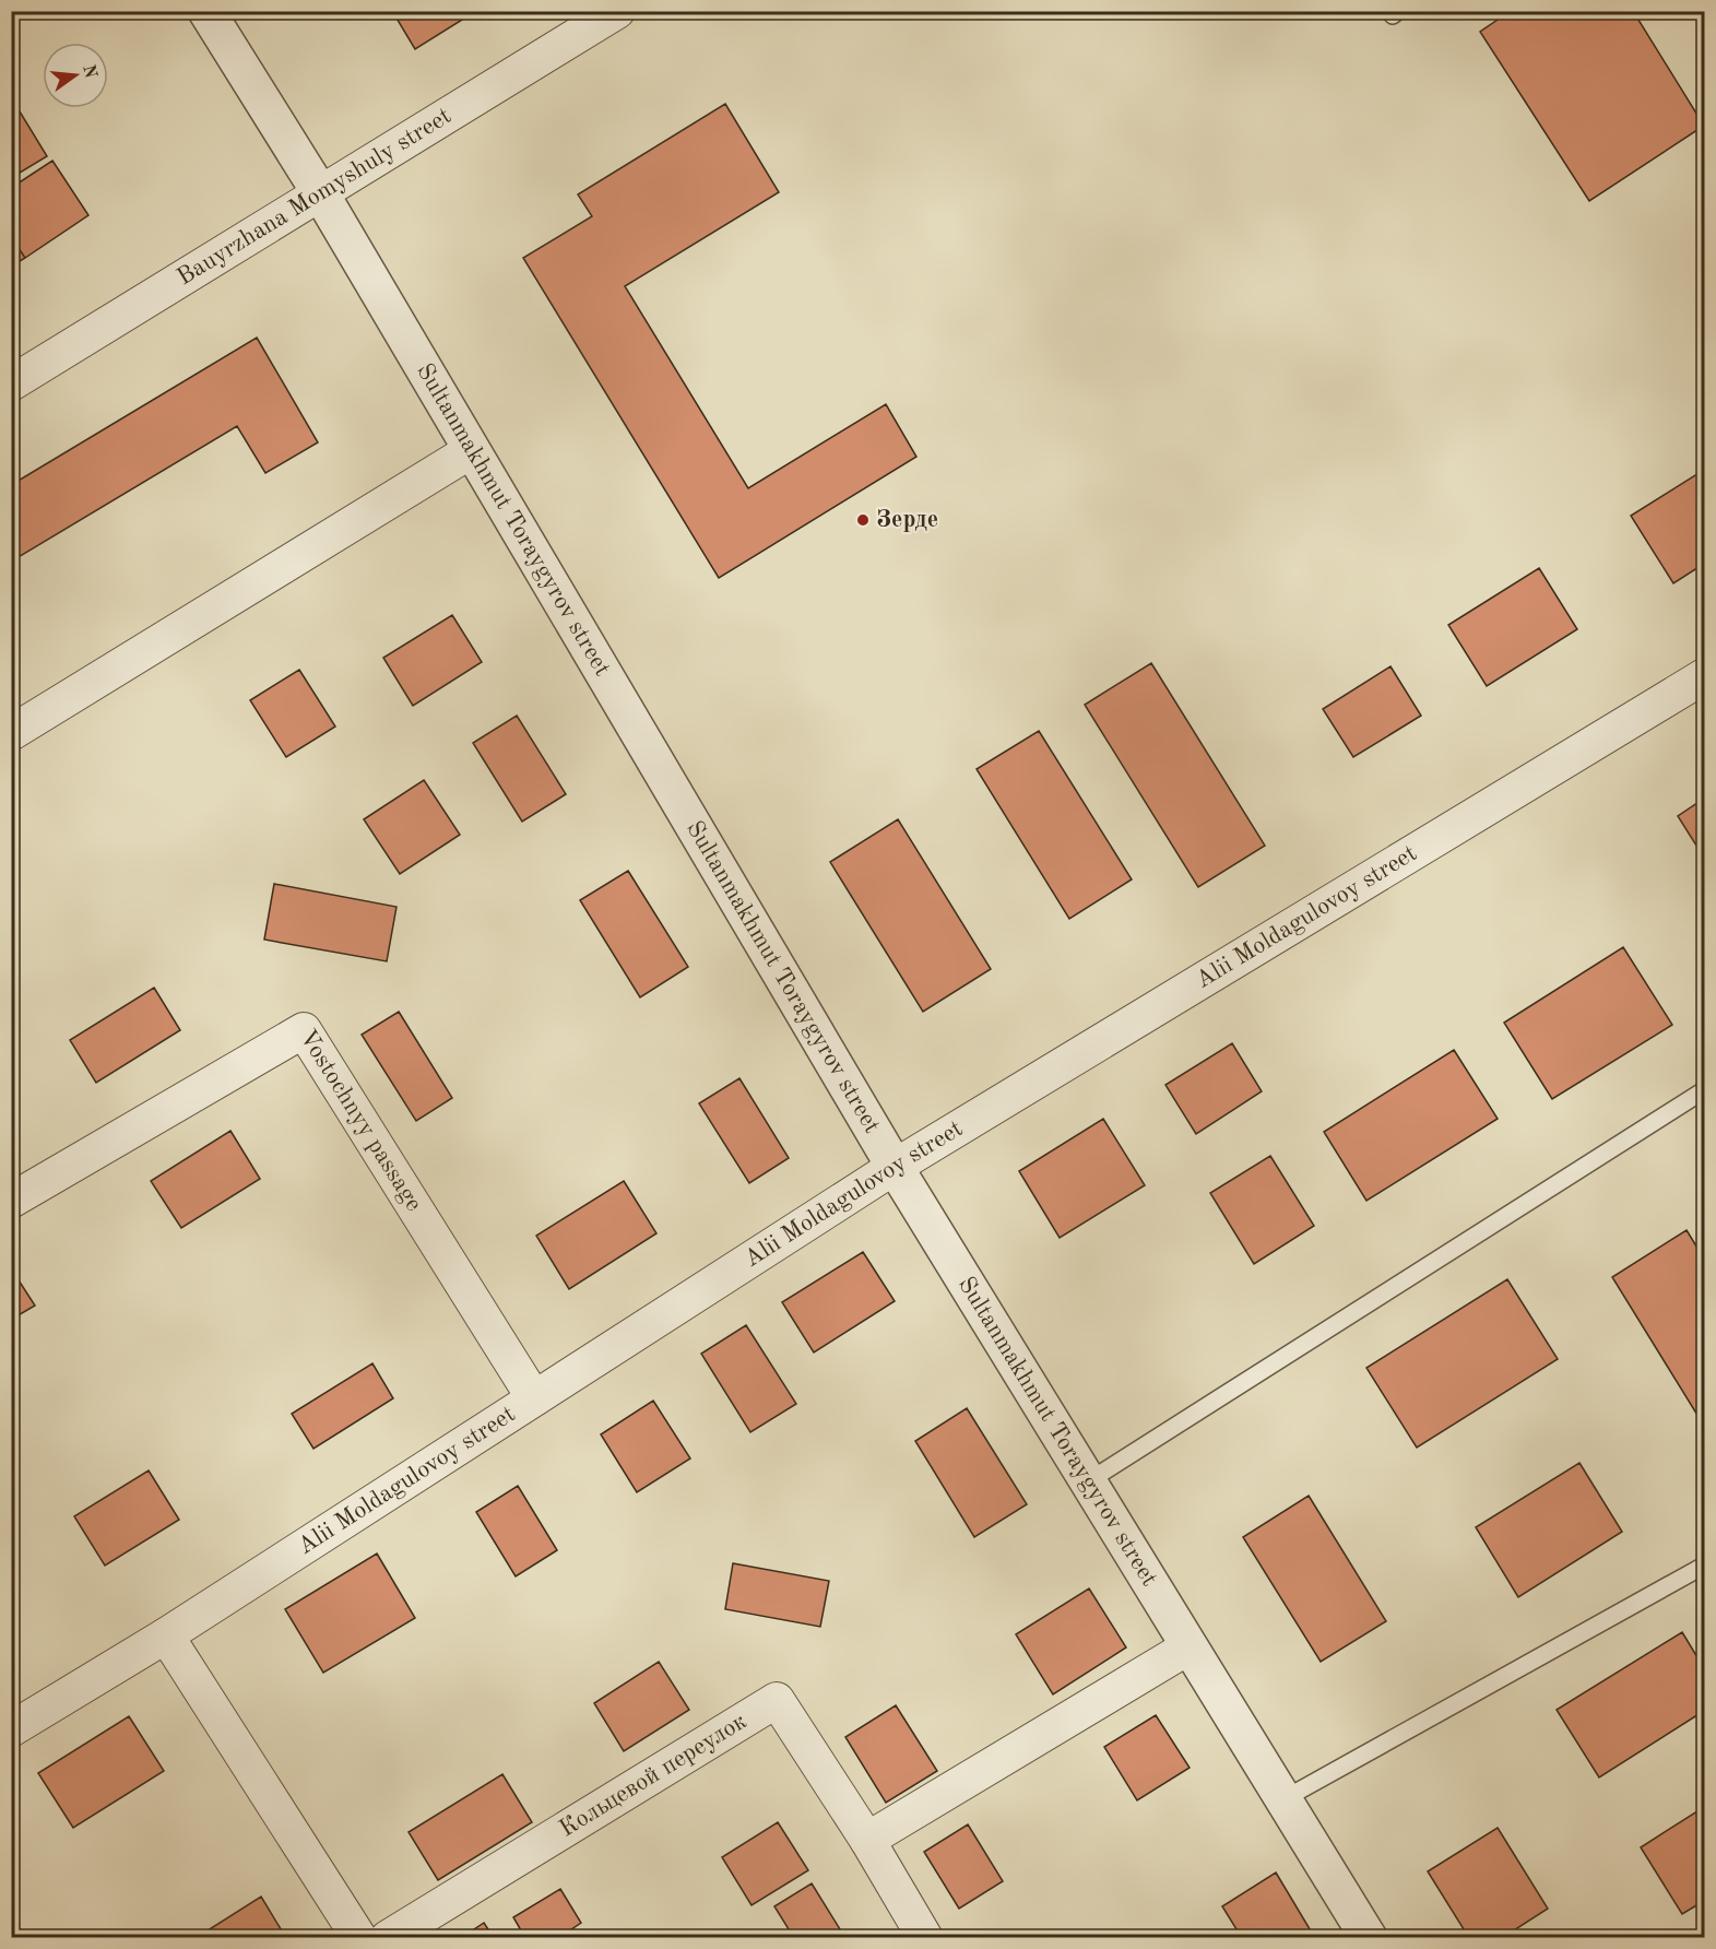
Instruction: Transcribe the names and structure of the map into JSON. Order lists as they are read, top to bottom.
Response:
{
  "streets": {
    "street": [
      "Bauyrzhana Momyshuly street",
      "Sultanmakhmut Toraygyrov street",
      "Alii Moldagulovoy street",
      "Vostochnyy passage",
      "Кольцевой переулок"
    ]
  },
  "crossings": [
    ["Bauyrzhana Momyshuly street", "Sultanmakhmut Toraygyrov street"],
    ["Sultanmakhmut Toraygyrov street", "Alii Moldagulovoy street"],
    ["Alii Moldagulovoy street", "Vostochnyy passage"]
  ],
  "places": ["Зерде"],
  "north": "right"
}
